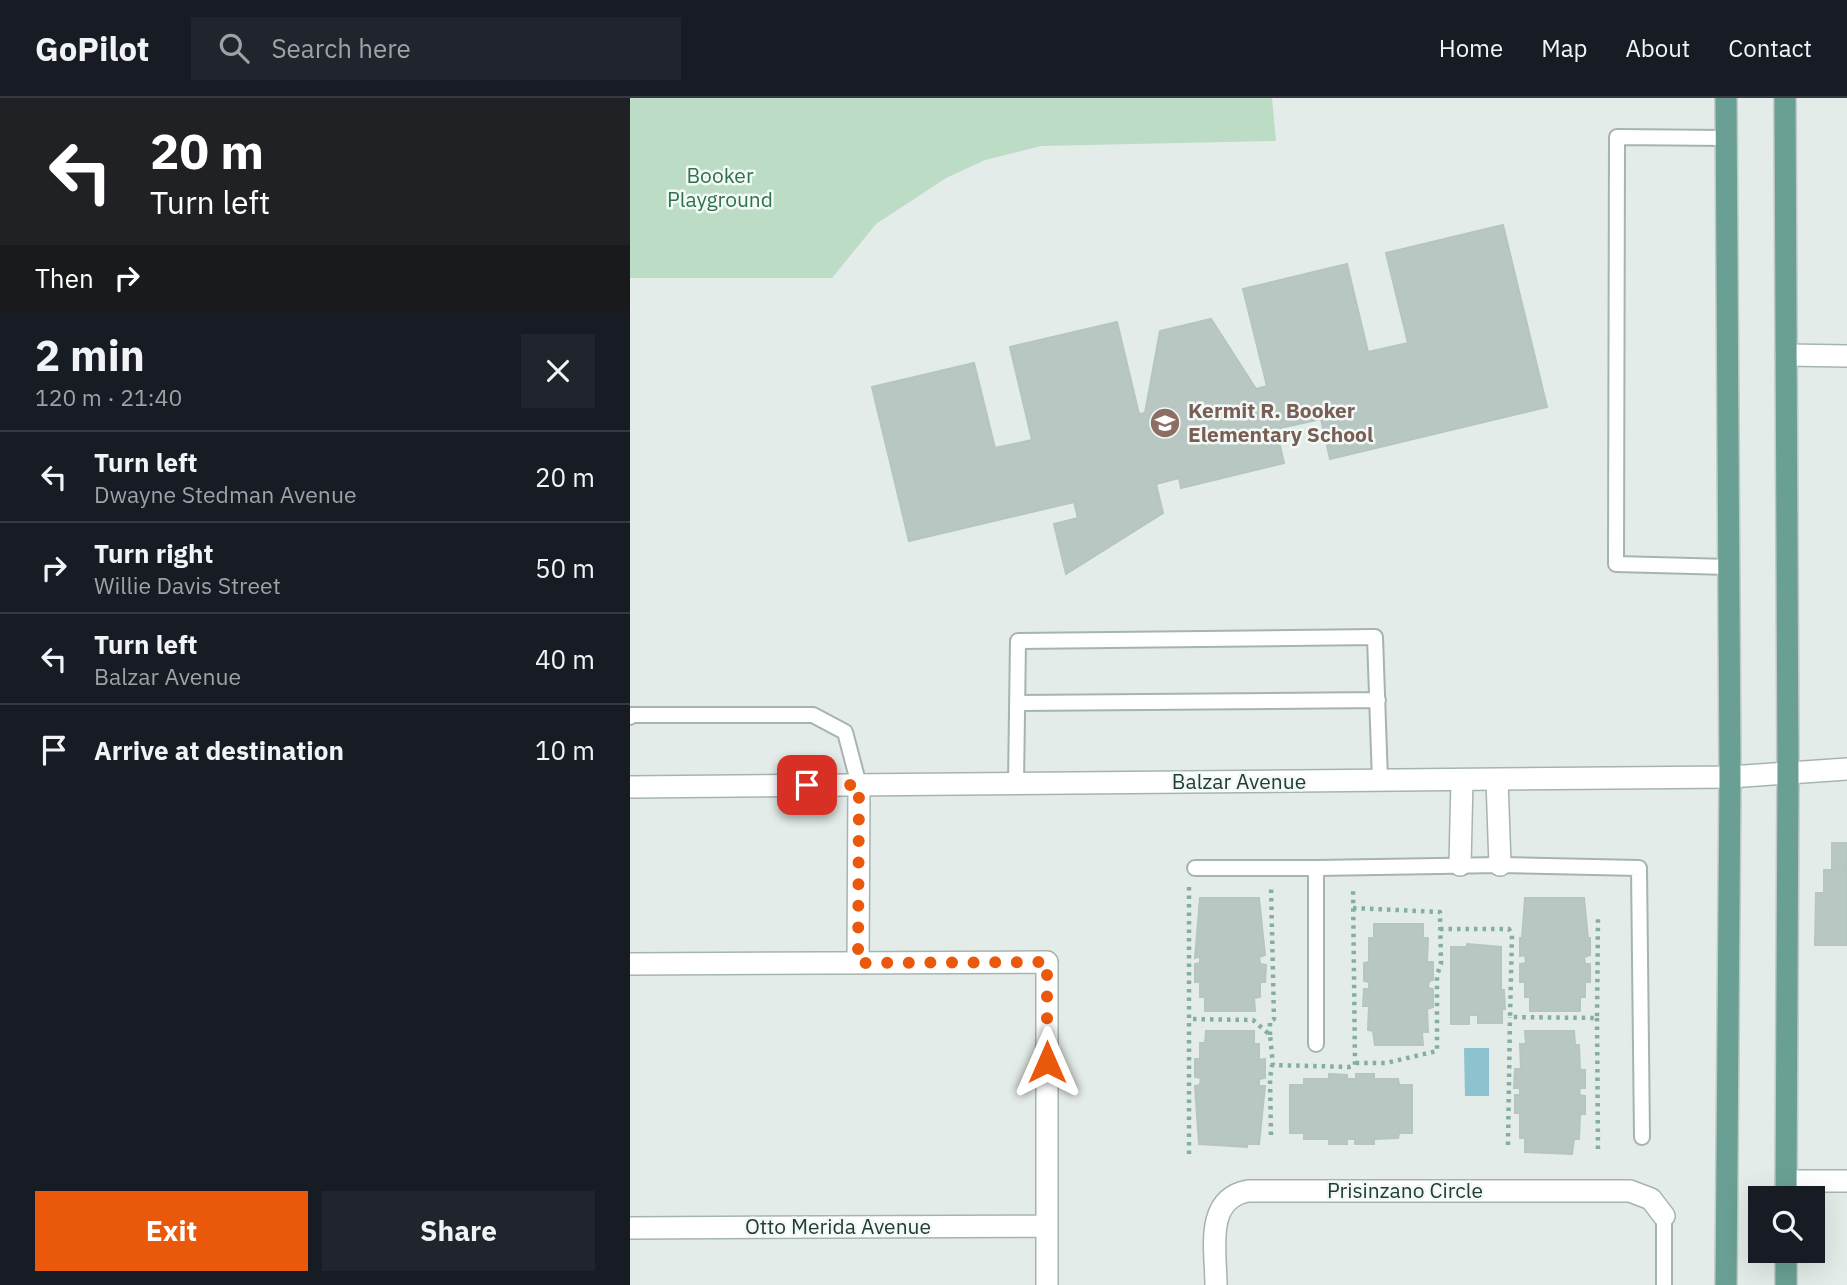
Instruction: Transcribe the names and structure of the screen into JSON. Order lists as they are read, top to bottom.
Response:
{
  "streets": {
    "street": ["Balzar Avenue", "Prisinzano Circle", "Otto Merida Avenue"]
  },
  "parks": ["Booker Playground"],
  "places": {
    "school or university": ["Kermit R. Booker Elementary School"]
  },
  "page": {
    "header": "GoPilot",
    "search": "Search here",
    "nav": [
      "Home",
      "Map",
      "About",
      "Contact"
    ],
    "turn": ["20 m", "Turn left"],
    "then": "Then",
    "heading": ["2 min", "120 m · 21:40"],
    "list": [
      {
        "name": "Turn left",
        "note": "Dwayne Stedman Avenue",
        "value": "20 m"
      },
      {
        "name": "Turn right",
        "note": "Willie Davis Street",
        "value": "50 m"
      },
      {
        "name": "Turn left",
        "note": "Balzar Avenue",
        "value": "40 m"
      },
      {
        "name": "Arrive at destination",
        "value": "10 m"
      }
    ],
    "buttons": ["Exit", "Share"]
  }
}
